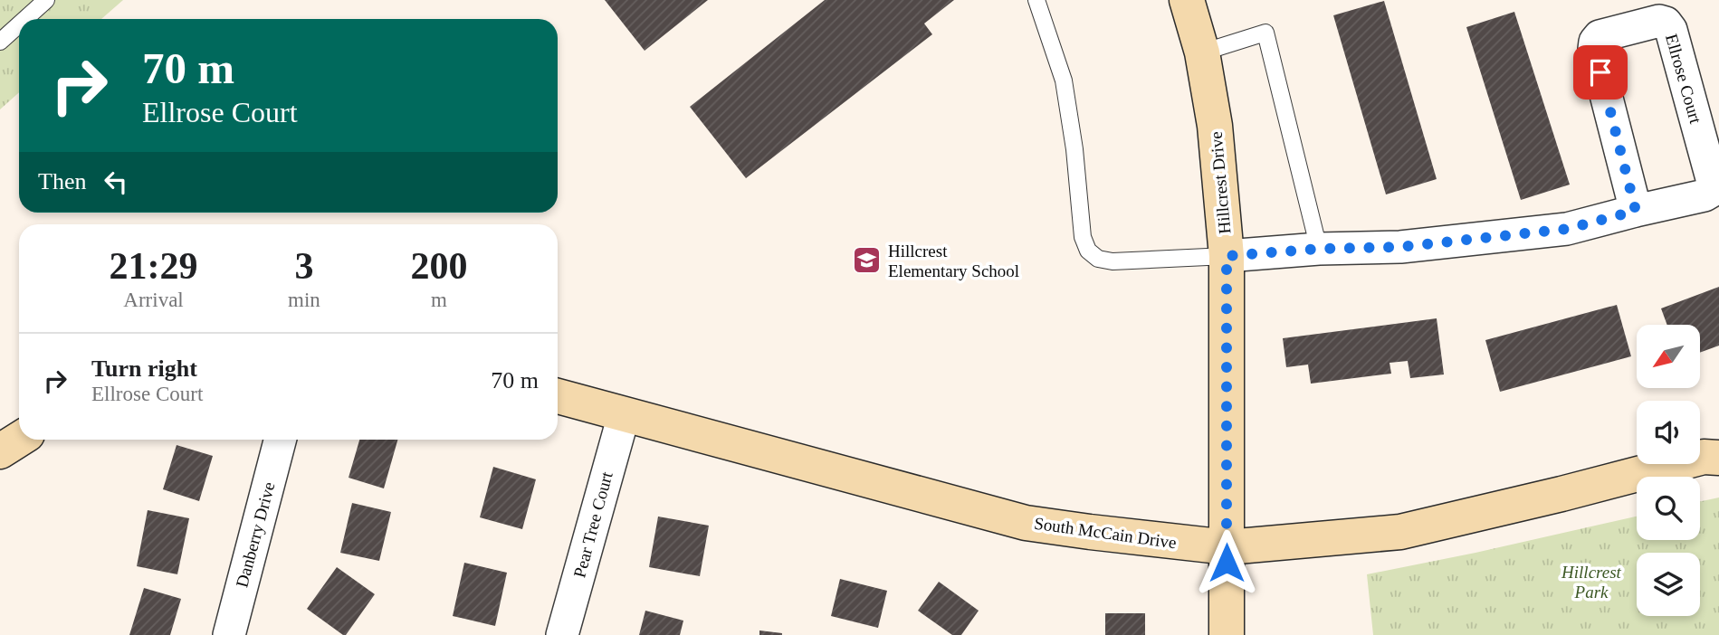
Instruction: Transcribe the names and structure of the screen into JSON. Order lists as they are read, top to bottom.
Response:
{
  "streets": {
    "street": [
      "Ellrose Court",
      "Hillcrest Drive",
      "Pear Tree Court",
      "South McCain Drive",
      "Danberry Drive"
    ]
  },
  "crossings": [
    ["Ellrose Court", "Hillcrest Drive"],
    ["Hillcrest Drive", "South McCain Drive"],
    ["Pear Tree Court", "South McCain Drive"]
  ],
  "parks": ["Hillcrest Park"],
  "places": {
    "school or university": ["Hillcrest Elementary School"]
  },
  "north": "bottom left",
  "page": {
    "turn": ["70 m", "Ellrose Court"],
    "then": "Then",
    "eta": [
      "21:29",
      "Arrival",
      "3",
      "min",
      "200",
      "m"
    ],
    "list": [
      {
        "name": "Turn right",
        "note": "Ellrose Court",
        "value": "70 m"
      }
    ]
  }
}
